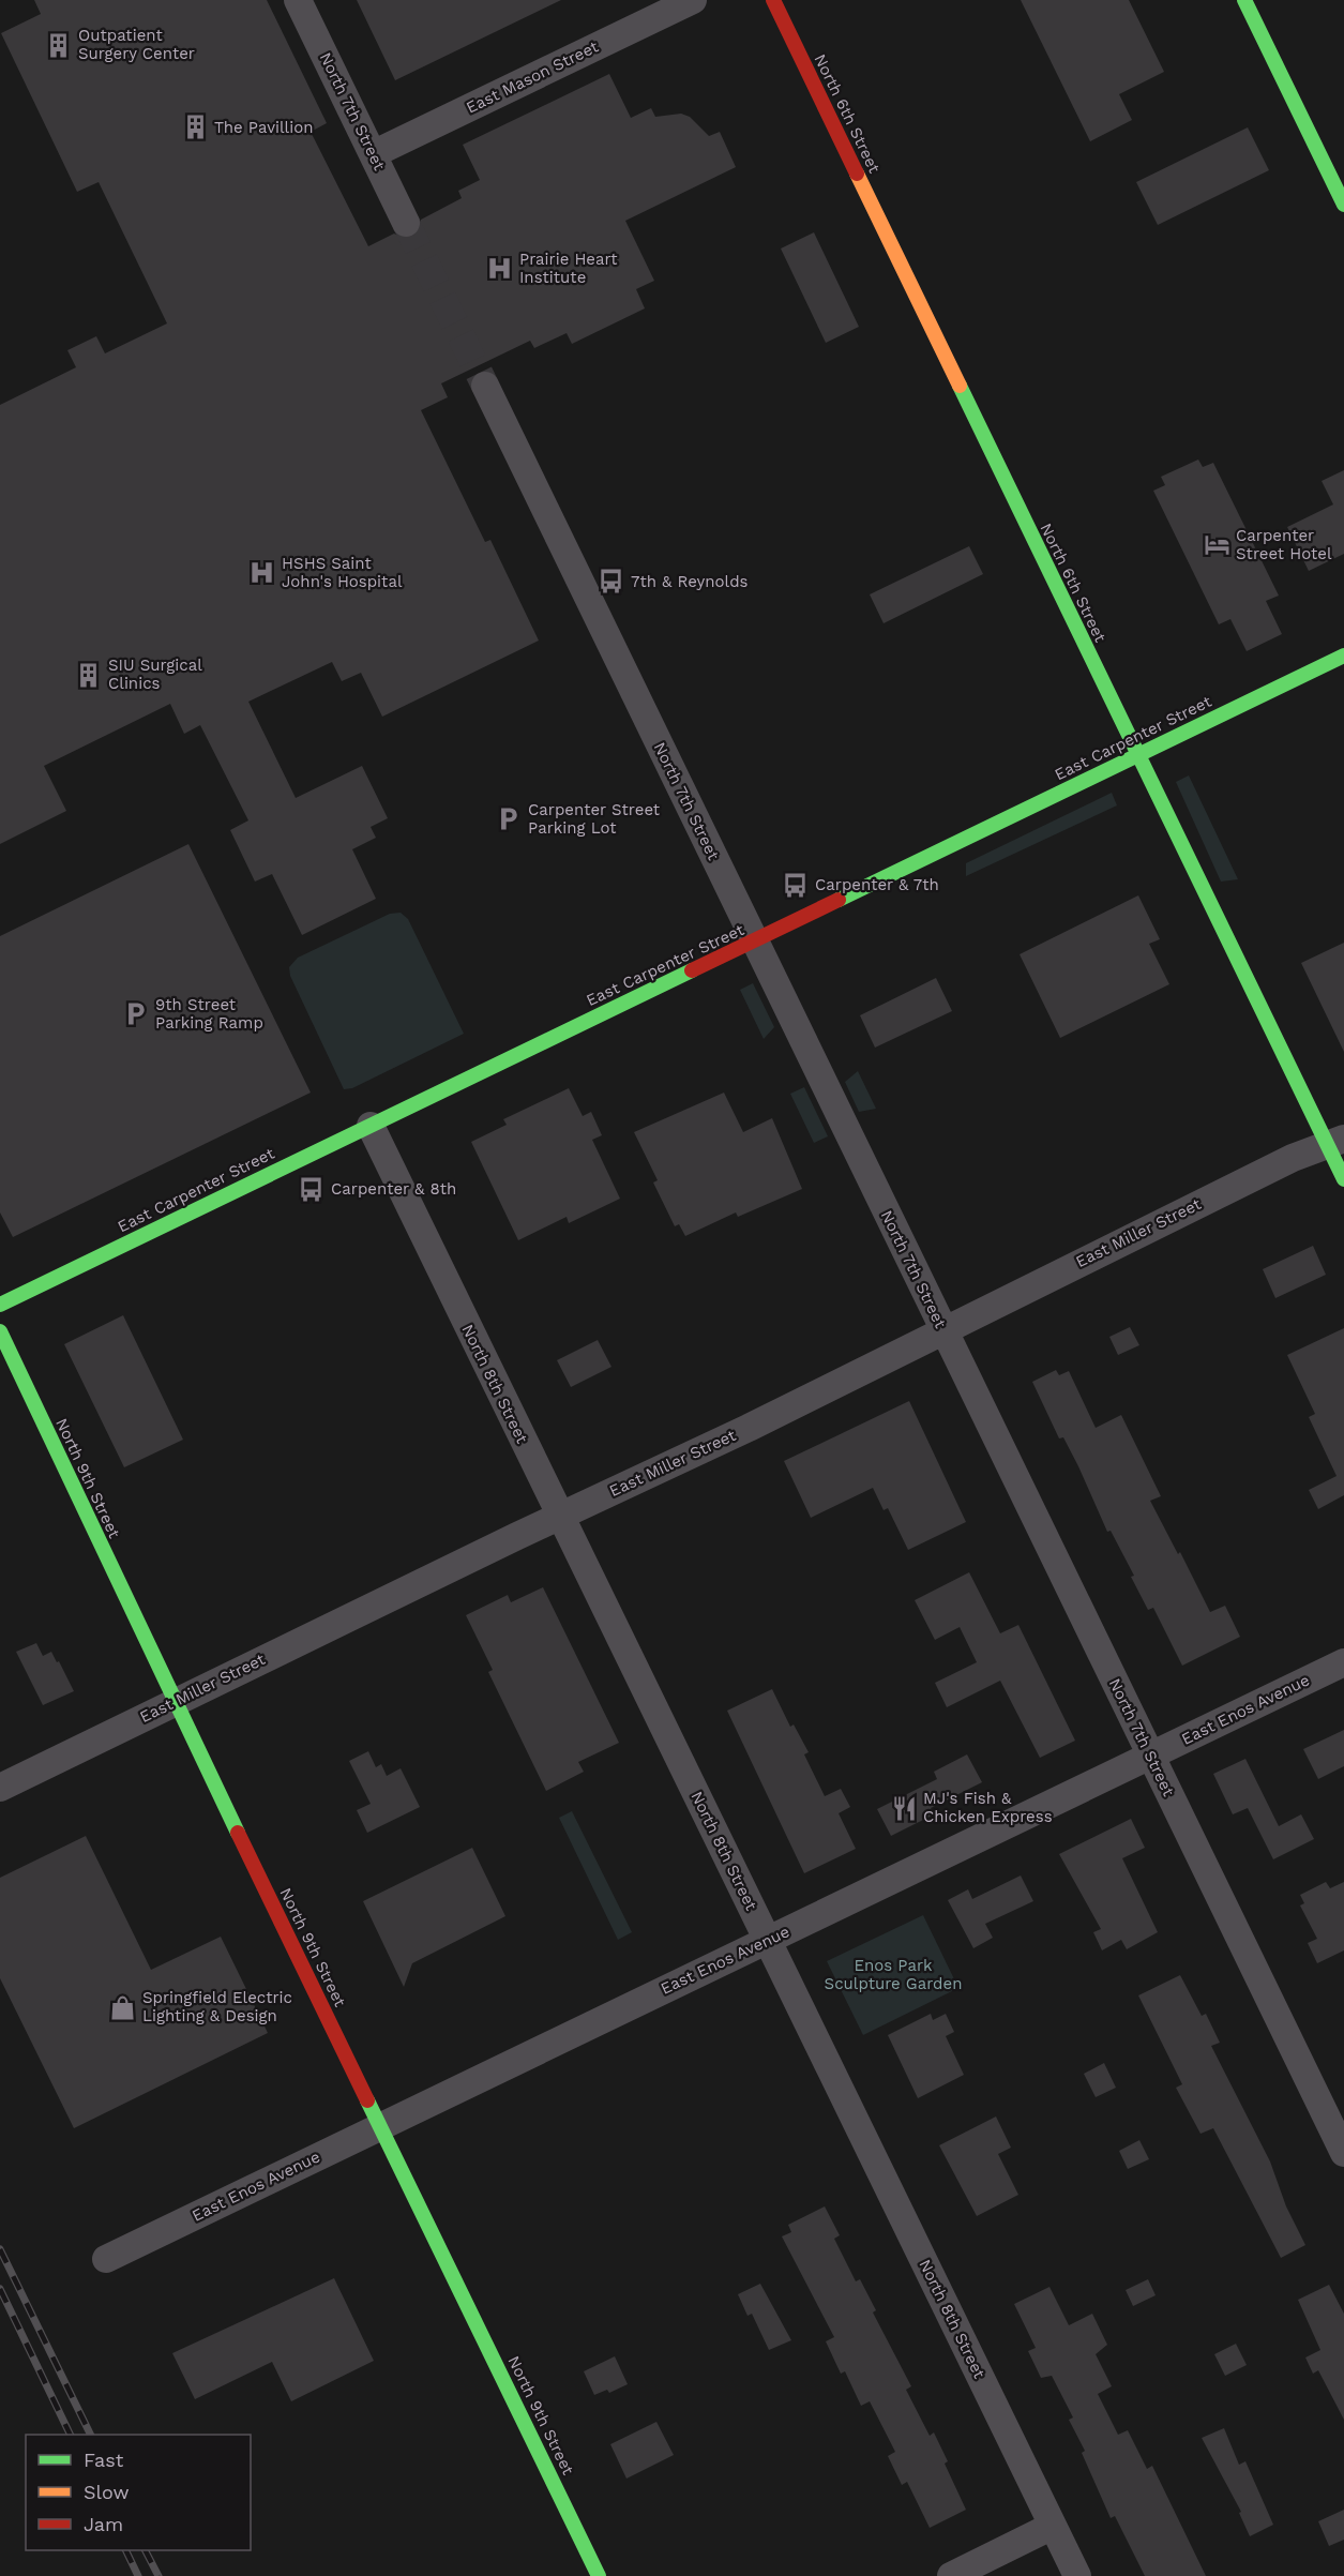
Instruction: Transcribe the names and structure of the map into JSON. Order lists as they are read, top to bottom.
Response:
{
  "streets": {
    "main road": ["North 6th Street", "East Carpenter Street", "North 9th Street"],
    "street": [
      "East Mason Street",
      "North 7th Street",
      "East Miller Street",
      "North 8th Street",
      "East Enos Avenue"
    ]
  },
  "crossings": [
    ["East Mason Street", "North 7th Street"],
    ["North 7th Street", "East Carpenter Street"],
    ["North 7th Street", "East Miller Street"],
    ["North 7th Street", "East Enos Avenue"],
    ["North 6th Street", "East Carpenter Street"],
    ["North 6th Street", "East Miller Street"],
    ["East Carpenter Street", "North 8th Street"],
    ["East Miller Street", "North 8th Street"],
    ["East Miller Street", "North 9th Street"],
    ["North 8th Street", "East Enos Avenue"],
    ["North 9th Street", "East Enos Avenue"]
  ],
  "parks": ["Enos Park Sculpture Garden"],
  "places": {
    "building": ["Outpatient Surgery Center", "The Pavillion", "SIU Surgical Clinics"],
    "hospital": ["Prairie Heart Institute", "HSHS Saint John's Hospital"],
    "hotel": ["Carpenter Street Hotel"],
    "bus stop": ["7th & Reynolds", "Carpenter & 7th", "Carpenter & 8th"],
    "parking": ["Carpenter Street Parking Lot", "9th Street Parking Ramp"],
    "restaurant": ["MJ's Fish & Chicken Express"],
    "shop": ["Springfield Electric Lighting & Design"]
  },
  "legend": ["Fast", "Slow", "Jam"]
}
